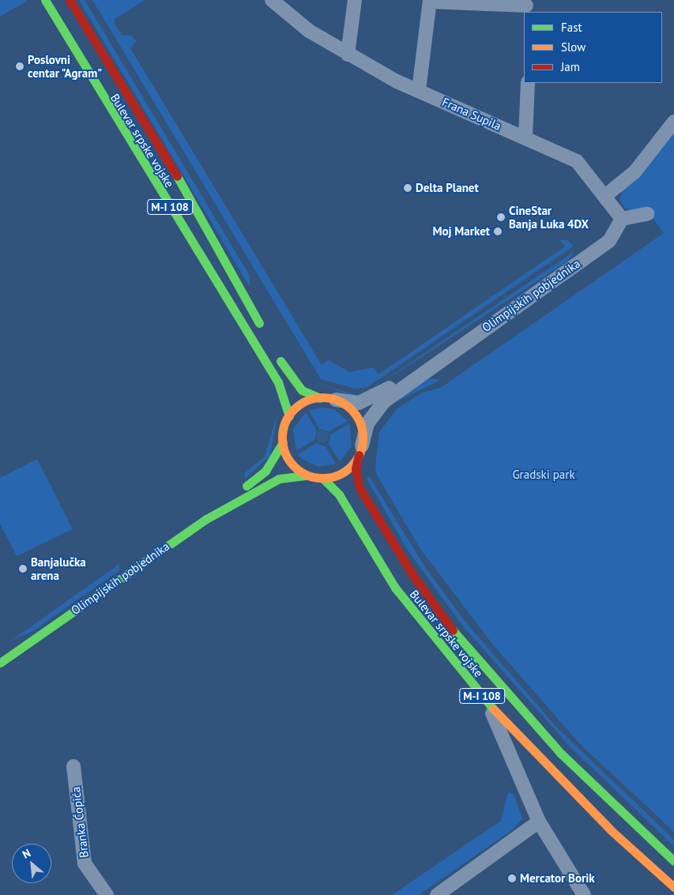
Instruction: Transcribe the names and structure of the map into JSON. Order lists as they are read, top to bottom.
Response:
{
  "streets": {
    "main road": ["Bulevar srpske vojske", "M-I 108", "Olimpijskih pobjednika"],
    "street": ["Frana Supila", "Branka Ćopića"]
  },
  "crossings": [
    ["Bulevar srpske vojske", "Olimpijskih pobjednika"]
  ],
  "parks": ["Gradski park"],
  "places": [
    "Poslovni centar \"Agram\"",
    "Delta Planet",
    "CineStar Banja Luka 4DX",
    "Moj Market",
    "Banjalučka arena",
    "Mercator Borik"
  ],
  "legend": ["Fast", "Slow", "Jam"],
  "north": "top left"
}
